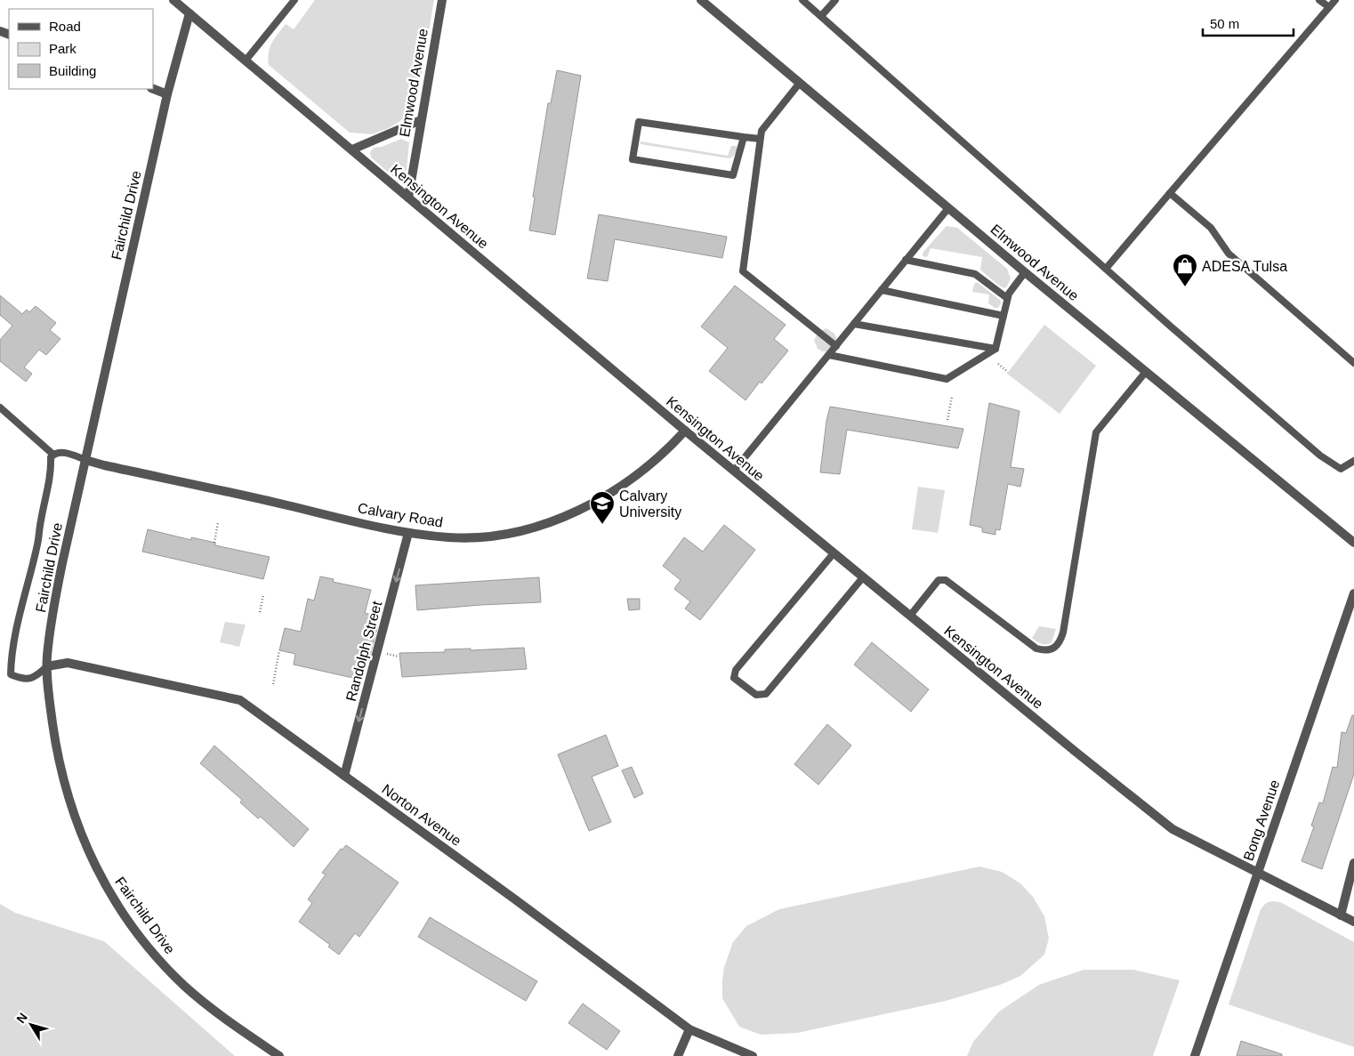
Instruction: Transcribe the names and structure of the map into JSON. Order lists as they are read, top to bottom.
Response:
{
  "streets": {
    "street": [
      "Elmwood Avenue",
      "Kensington Avenue",
      "Fairchild Drive",
      "Calvary Road",
      "Randolph Street",
      "Norton Avenue",
      "Bong Avenue"
    ]
  },
  "crossings": [
    ["Elmwood Avenue", "Kensington Avenue"],
    ["Kensington Avenue", "Fairchild Drive"],
    ["Kensington Avenue", "Calvary Road"],
    ["Kensington Avenue", "Bong Avenue"],
    ["Fairchild Drive", "Calvary Road"],
    ["Fairchild Drive", "Norton Avenue"],
    ["Calvary Road", "Randolph Street"],
    ["Randolph Street", "Norton Avenue"]
  ],
  "one_way": ["Randolph Street"],
  "places": {
    "shop": ["ADESA Tulsa"],
    "school or university": ["Calvary University"]
  },
  "legend": ["Road", "Park", "Building"],
  "scale_bar": "50 m",
  "north": "top left"
}
